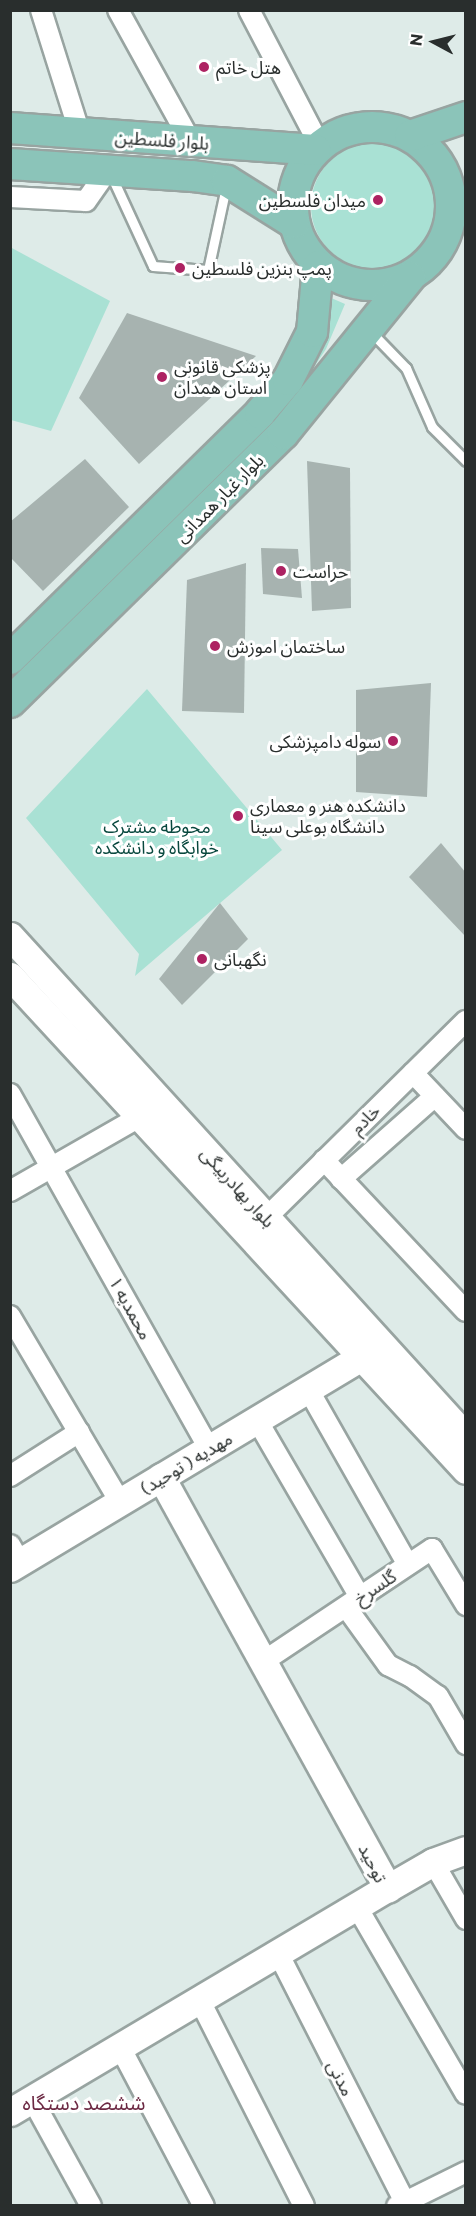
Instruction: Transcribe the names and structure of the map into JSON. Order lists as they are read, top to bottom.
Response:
{
  "streets": {
    "main road": ["بلوار فلسطین", "بلوار غبار همدانی"],
    "street": [
      "خادم",
      "بلوار بهادربیگی",
      "محمدیه ۱",
      "مهدیه ( توحید)",
      "گلسرخ",
      "توحید",
      "مدنی"
    ]
  },
  "crossings": [
    ["بلوار فلسطین", "بلوار غبار همدانی"],
    ["خادم", "بلوار بهادربیگی"],
    ["بلوار بهادربیگی", "مهدیه ( توحید)"],
    ["محمدیه ۱", "مهدیه ( توحید)"],
    ["مهدیه ( توحید)", "توحید"],
    ["گلسرخ", "توحید"],
    ["توحید", "مدنی"]
  ],
  "districts": ["ششصد دستگاه"],
  "parks": ["محوطه مشترک خوابگاه و دانشکده"],
  "places": [
    "هتل خاتم",
    "میدان فلسطین",
    "پمپ بنزین فلسطین",
    "پزشکی قانونی استان همدان",
    "حراست",
    "ساختمان اموزش",
    "سوله دامپزشکی",
    "دانشکده هنر و معماری دانشگاه بوعلی سینا",
    "نگهبانی"
  ],
  "north": "left"
}
